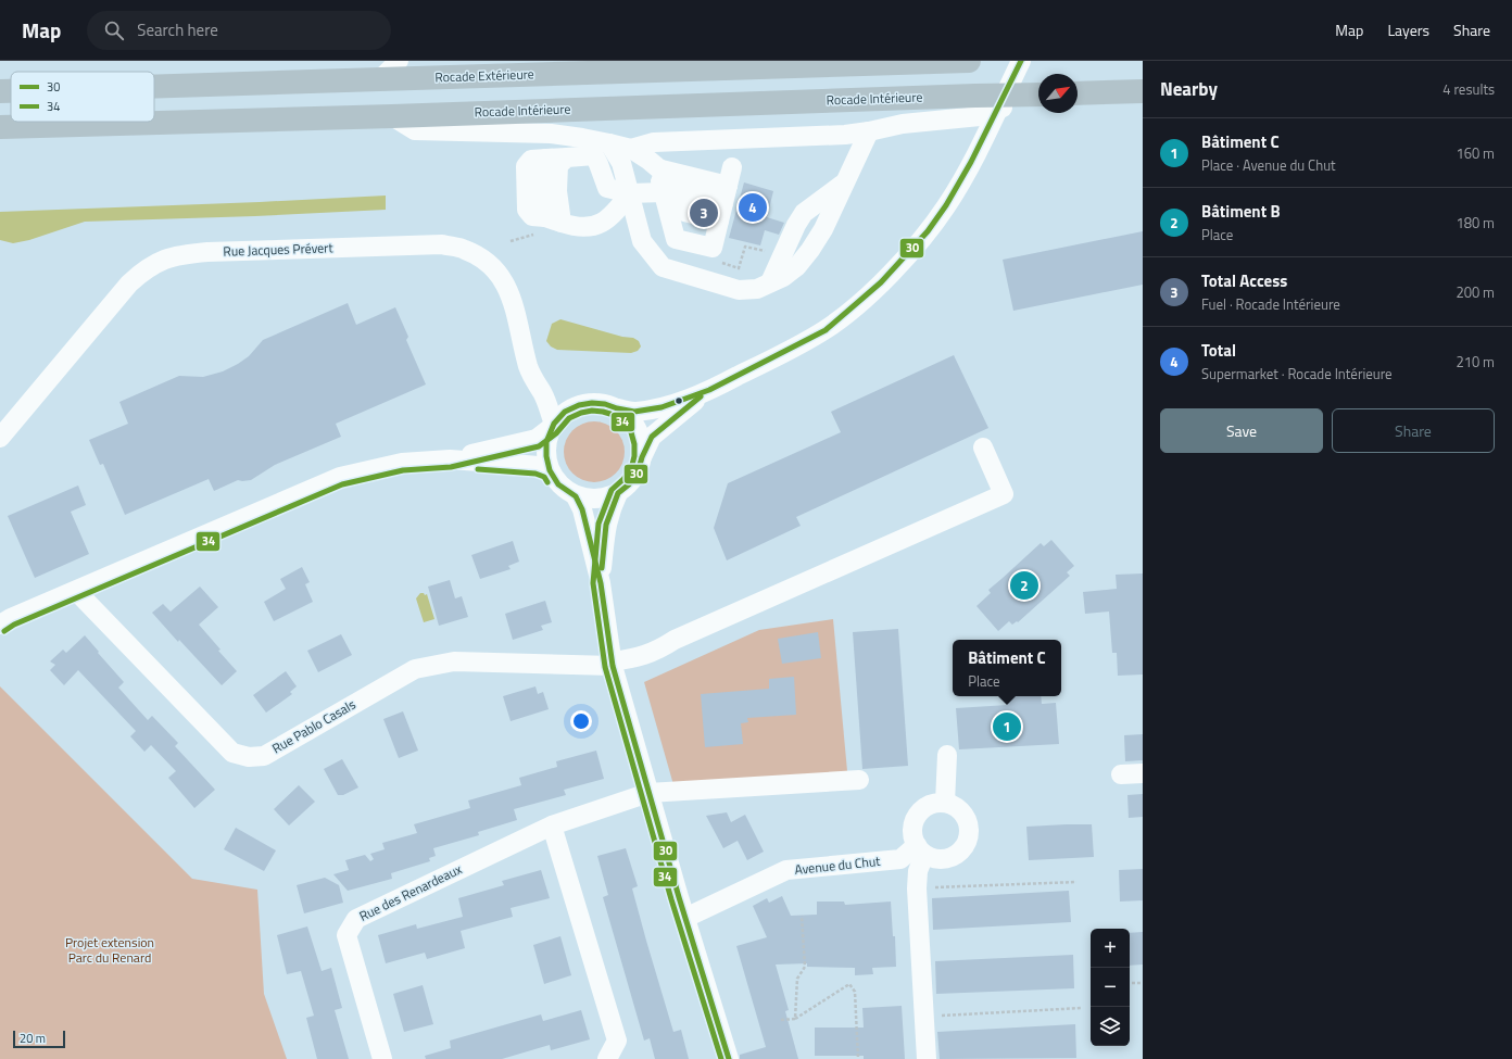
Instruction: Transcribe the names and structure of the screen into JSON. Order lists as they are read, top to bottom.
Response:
{
  "streets": {
    "highway": ["Rocade Extérieure", "Rocade Intérieure"],
    "street": [
      "Rue Jacques Prévert",
      "Rue Pablo Casals",
      "Avenue du Chut",
      "Rue des Renardeaux"
    ]
  },
  "parks": ["Projet extension Parc du Renard"],
  "lines": ["transit line 30", "transit line 34"],
  "legend": ["30", "34"],
  "scale_bar": "20 m",
  "north": "top right",
  "page": {
    "header": "Map",
    "search": "Search here",
    "nav": ["Map", "Layers", "Share"],
    "heading": ["Nearby", "4 results"],
    "list": [
      {
        "mark": "1",
        "name": "Bâtiment C",
        "note": "Place · Avenue du Chut",
        "value": "160 m"
      },
      {
        "mark": "2",
        "name": "Bâtiment B",
        "note": "Place",
        "value": "180 m"
      },
      {
        "mark": "3",
        "name": "Total Access",
        "note": "Fuel · Rocade Intérieure",
        "value": "200 m"
      },
      {
        "mark": "4",
        "name": "Total",
        "note": "Supermarket · Rocade Intérieure",
        "value": "210 m"
      }
    ],
    "pins": [
      "4",
      "3",
      "2",
      "1"
    ],
    "buttons": ["Save", "Share"],
    "popup": ["Bâtiment C", "Place"],
    "map_buttons": ["+", "−"],
    "scale": "20 m"
  }
}
